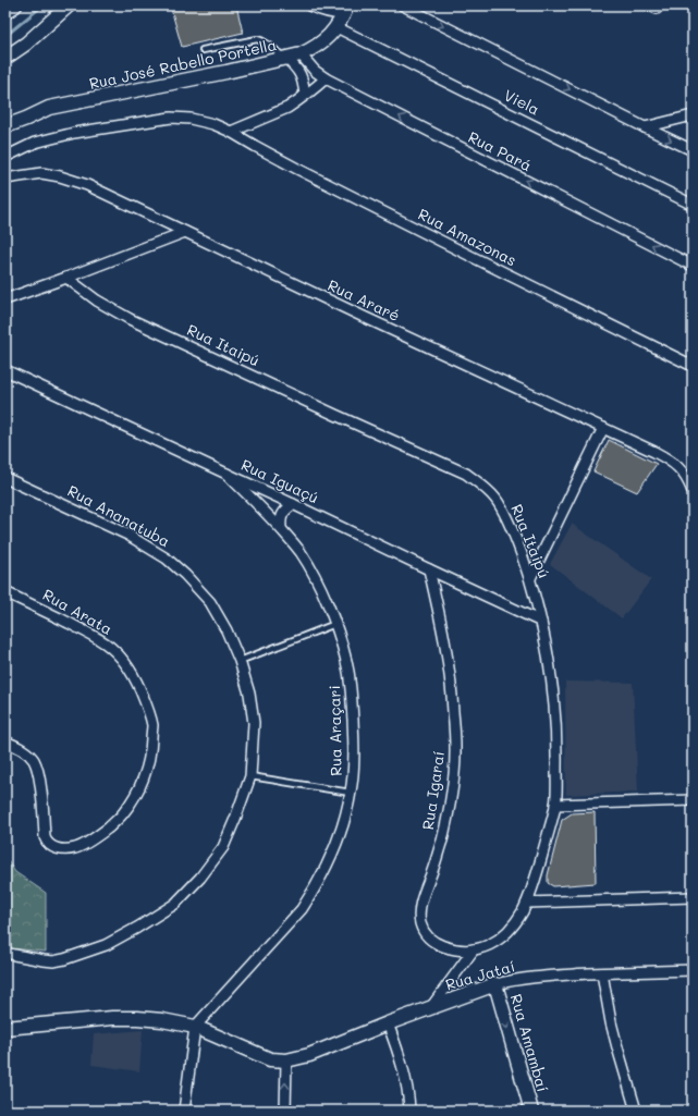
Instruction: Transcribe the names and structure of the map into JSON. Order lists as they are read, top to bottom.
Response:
{
  "streets": {
    "street": [
      "Rua José Rabello Portella",
      "Viela",
      "Rua Pará",
      "Rua Amazonas",
      "Rua Araré",
      "Rua Itaipú",
      "Rua Iguaçú",
      "Rua Ananatuba",
      "Rua Arata",
      "Rua Araçari",
      "Rua Igaraí",
      "Rua Jataí",
      "Rua Amambaí"
    ]
  },
  "crossings": [
    ["Rua José Rabello Portella", "Viela"],
    ["Rua José Rabello Portella", "Rua Pará"],
    ["Rua Itaipú", "Rua Iguaçú"],
    ["Rua Itaipú", "Rua Igaraí"],
    ["Rua Iguaçú", "Rua Araçari"],
    ["Rua Iguaçú", "Rua Igaraí"],
    ["Rua Jataí", "Rua Amambaí"]
  ],
  "one_way": ["Rua Pará"]
}
